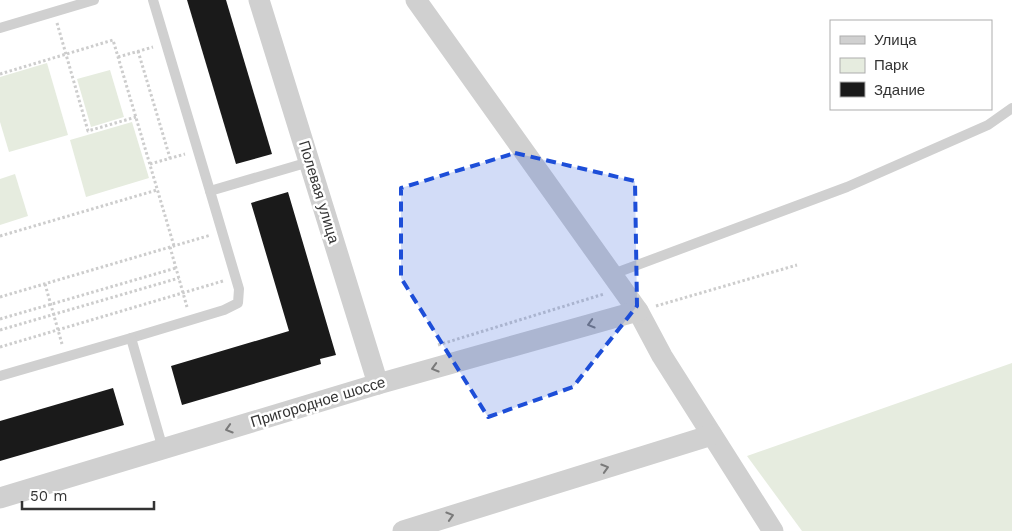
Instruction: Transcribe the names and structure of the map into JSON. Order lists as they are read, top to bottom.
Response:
{
  "streets": {
    "street": ["Полевая улица", "Пригородное шоссе"]
  },
  "crossings": [
    ["Полевая улица", "Пригородное шоссе"]
  ],
  "legend": ["Улица", "Парк", "Здание"],
  "scale_bar": "50 m"
}
